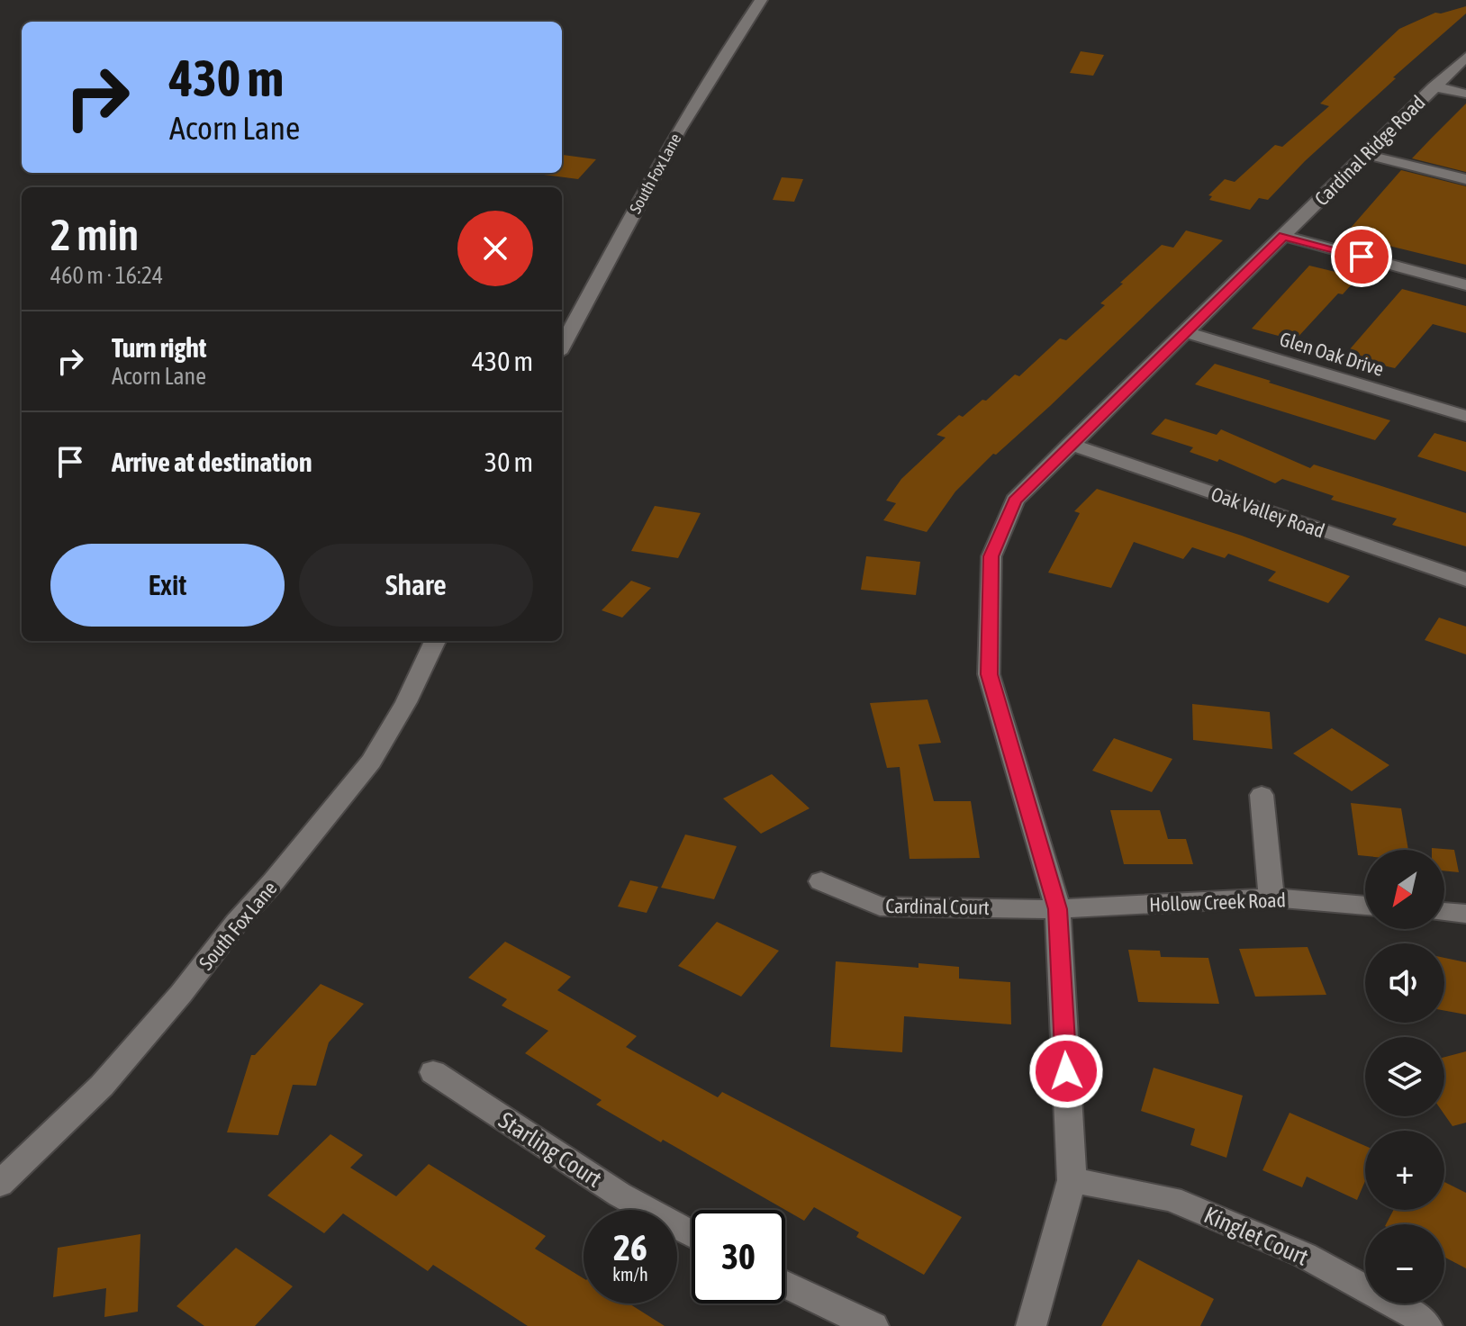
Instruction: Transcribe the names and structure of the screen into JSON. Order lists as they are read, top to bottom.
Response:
{
  "streets": {
    "street": [
      "Cardinal Ridge Road",
      "South Fox Lane",
      "Glen Oak Drive",
      "Oak Valley Road",
      "Hollow Creek Road",
      "Cardinal Court",
      "Starling Court",
      "Kinglet Court"
    ]
  },
  "crossings": [
    ["Cardinal Ridge Road", "Glen Oak Drive"],
    ["Cardinal Ridge Road", "Oak Valley Road"],
    ["Cardinal Ridge Road", "Hollow Creek Road"],
    ["Cardinal Ridge Road", "Cardinal Court"],
    ["Cardinal Ridge Road", "Kinglet Court"],
    ["Hollow Creek Road", "Cardinal Court"]
  ],
  "north": "bottom left",
  "page": {
    "turn": ["430 m", "Acorn Lane"],
    "heading": ["2 min", "460 m · 16:24"],
    "list": [
      {
        "name": "Turn right",
        "note": "Acorn Lane",
        "value": "430 m"
      },
      {
        "name": "Arrive at destination",
        "value": "30 m"
      }
    ],
    "buttons": ["Exit", "Share"],
    "map_buttons": ["+", "−"],
    "speed": "26 km/h",
    "limit": "30"
  }
}
